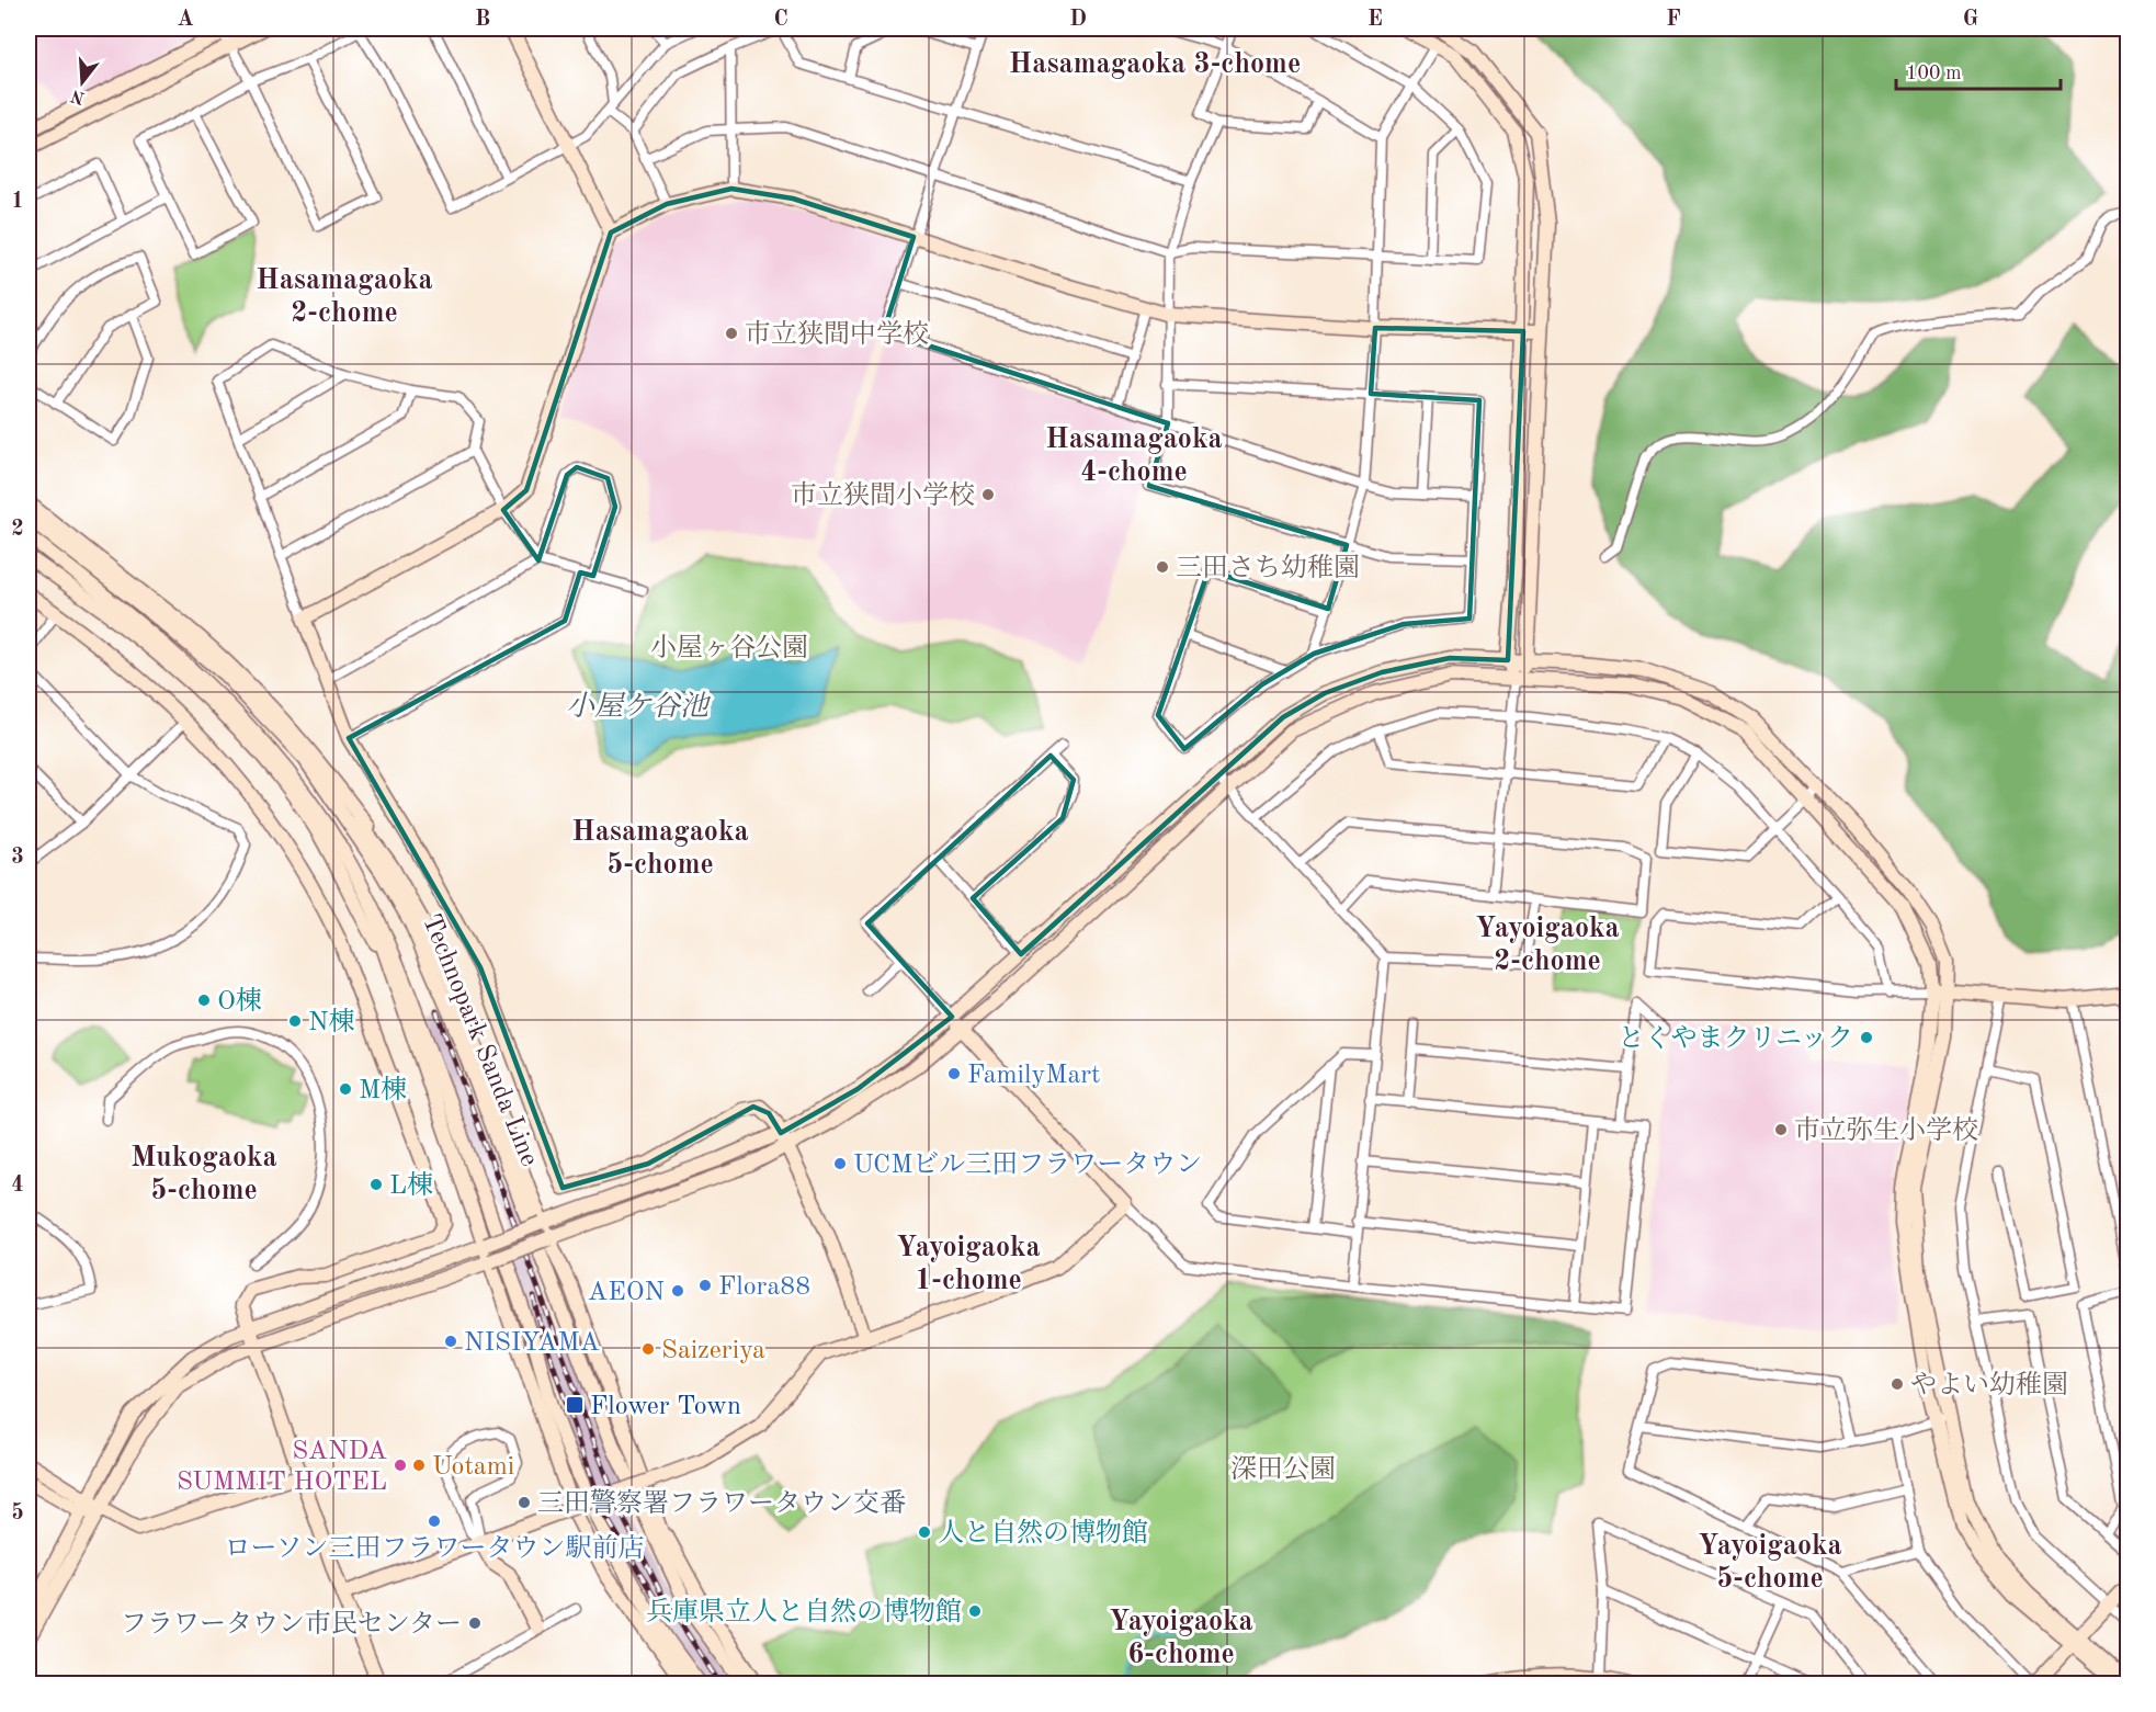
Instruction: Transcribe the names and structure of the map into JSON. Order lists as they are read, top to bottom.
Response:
{
  "streets": {
    "street": ["Technopark Sanda Line"]
  },
  "districts": [
    "Hasamagaoka 3-chome",
    "Hasamagaoka 2-chome",
    "Hasamagaoka 4-chome",
    "Hasamagaoka 5-chome",
    "Yayoigaoka 2-chome",
    "Mukogaoka 5-chome",
    "Yayoigaoka 1-chome",
    "Yayoigaoka 5-chome",
    "Yayoigaoka 6-chome"
  ],
  "water": ["小屋ケ谷池"],
  "parks": ["小屋ヶ谷公園", "深田公園"],
  "places": {
    "other": [
      "市立狭間中学校",
      "市立狭間小学校",
      "三田さち幼稚園",
      "O棟",
      "N棟",
      "とくやまクリニック",
      "FamilyMart",
      "M棟",
      "市立弥生小学校",
      "UCMビル三田フラワータウン",
      "L棟",
      "Flora88",
      "AEON",
      "NISIYAMA",
      "Saizeriya",
      "やよい幼稚園",
      "SANDA SUMMIT HOTEL",
      "Uotami",
      "三田警察署フラワータウン交番",
      "ローソン三田フラワータウン駅前店",
      "人と自然の博物館",
      "兵庫県立人と自然の博物館",
      "フラワータウン市民センター"
    ],
    "transit": ["Flower Town"]
  },
  "scale_bar": "100 m",
  "north": "bottom",
  "grid": {
    "columns": [
      "A",
      "B",
      "C",
      "D",
      "E",
      "F",
      "G"
    ],
    "rows": [
      "1",
      "2",
      "3",
      "4",
      "5"
    ]
  }
}
